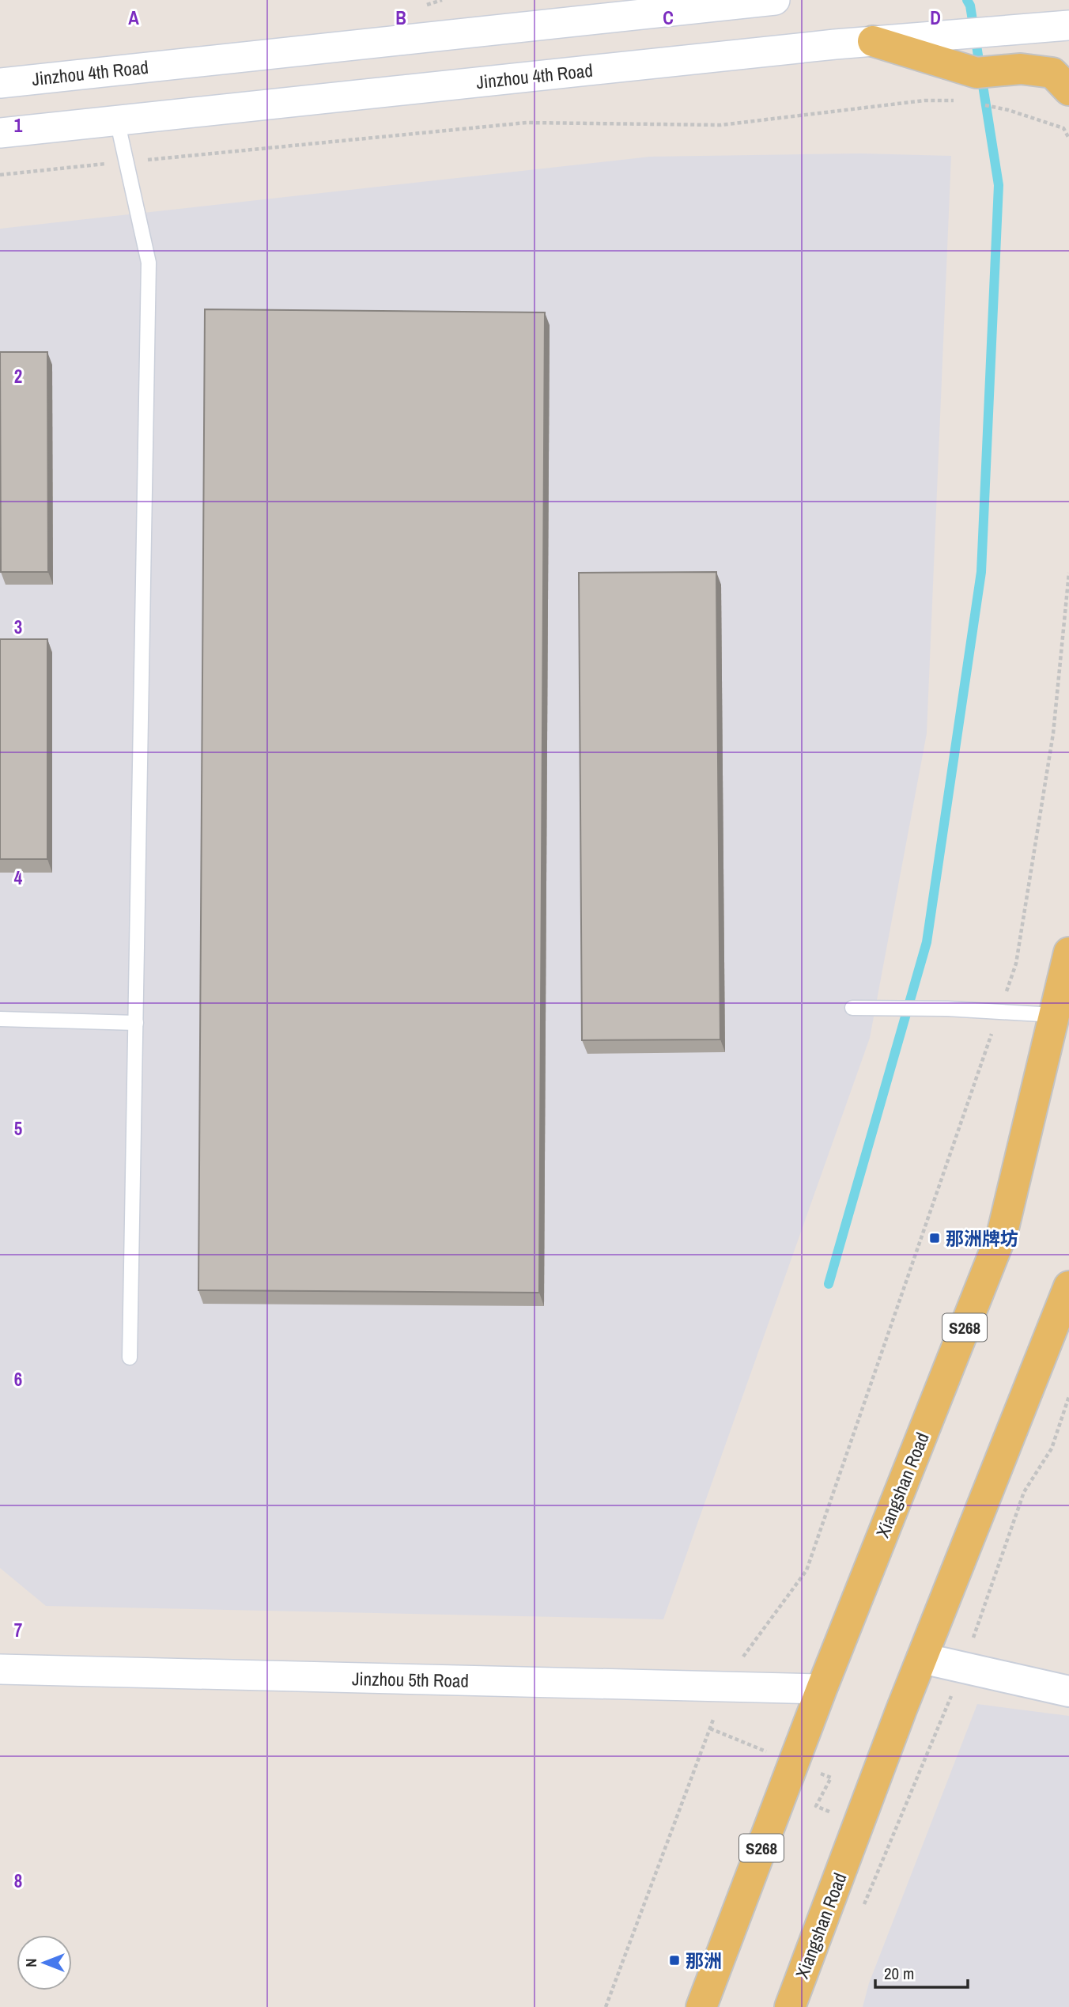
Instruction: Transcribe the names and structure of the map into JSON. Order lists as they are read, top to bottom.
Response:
{
  "streets": {
    "main road": ["S268", "Xiangshan Road"],
    "street": ["Jinzhou 4th Road", "Jinzhou 5th Road"]
  },
  "crossings": [
    ["Xiangshan Road", "Jinzhou 5th Road"]
  ],
  "places": {
    "transit": ["那洲牌坊", "那洲"]
  },
  "scale_bar": "20 m",
  "north": "left",
  "grid": {
    "columns": [
      "A",
      "B",
      "C",
      "D"
    ],
    "rows": [
      "1",
      "2",
      "3",
      "4",
      "5",
      "6",
      "7",
      "8"
    ]
  }
}
